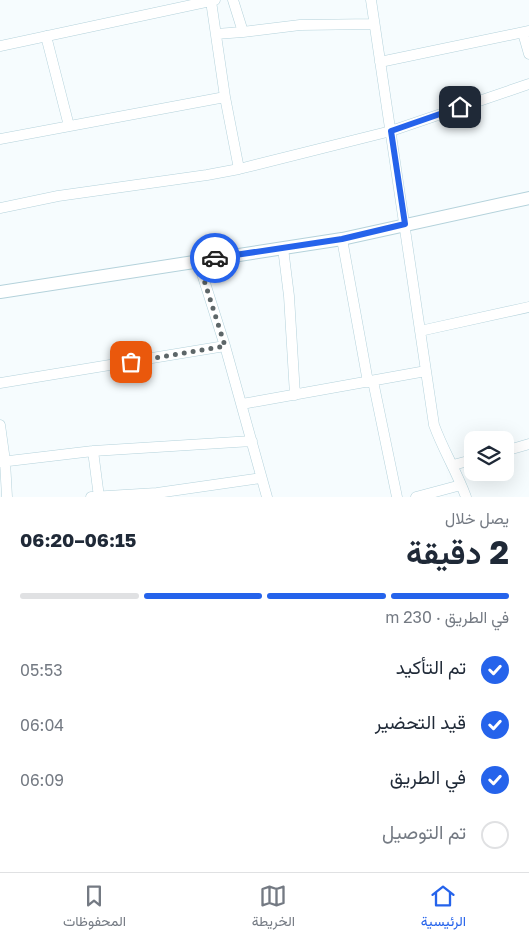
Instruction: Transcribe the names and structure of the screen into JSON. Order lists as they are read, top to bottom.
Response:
{
  "page": {
    "heading": ["2 دقيقة", "يصل خلال", "06:15–06:20"],
    "bar": "في الطريق · 230 m",
    "list": [
      ["تم التأكيد", "05:53"],
      ["قيد التحضير", "06:04"],
      ["في الطريق", "06:09"],
      "تم التوصيل"
    ],
    "tabs": ["الرئيسية", "الخريطة", "المحفوظات"]
  }
}
